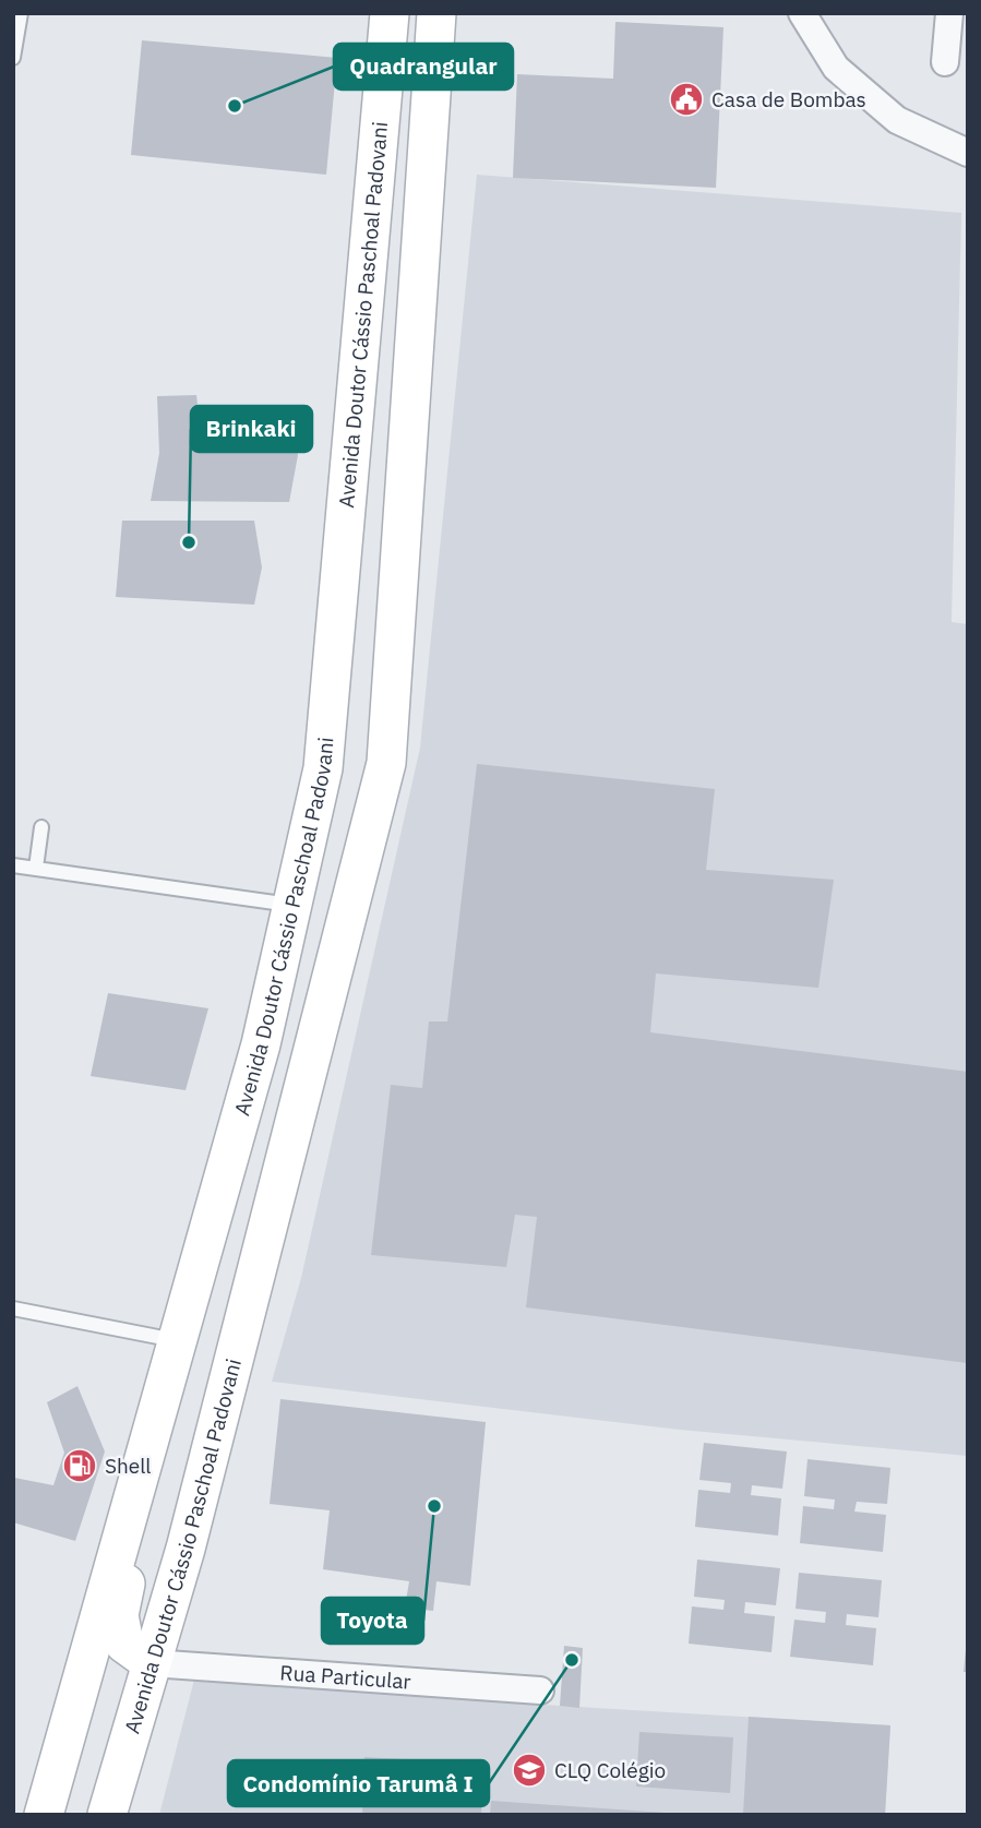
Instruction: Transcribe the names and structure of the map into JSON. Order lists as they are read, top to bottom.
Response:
{
  "streets": {
    "main road": ["Avenida Doutor Cássio Paschoal Padovani"],
    "street": ["Rua Particular"]
  },
  "crossings": [
    ["Avenida Doutor Cássio Paschoal Padovani", "Rua Particular"]
  ],
  "places": {
    "public building": ["Casa de Bombas"],
    "other": [
      "Quadrangular",
      "Brinkaki",
      "Toyota",
      "Condomínio Tarumâ I"
    ],
    "fuel station": ["Shell"],
    "school or university": ["CLQ Colégio"]
  }
}
